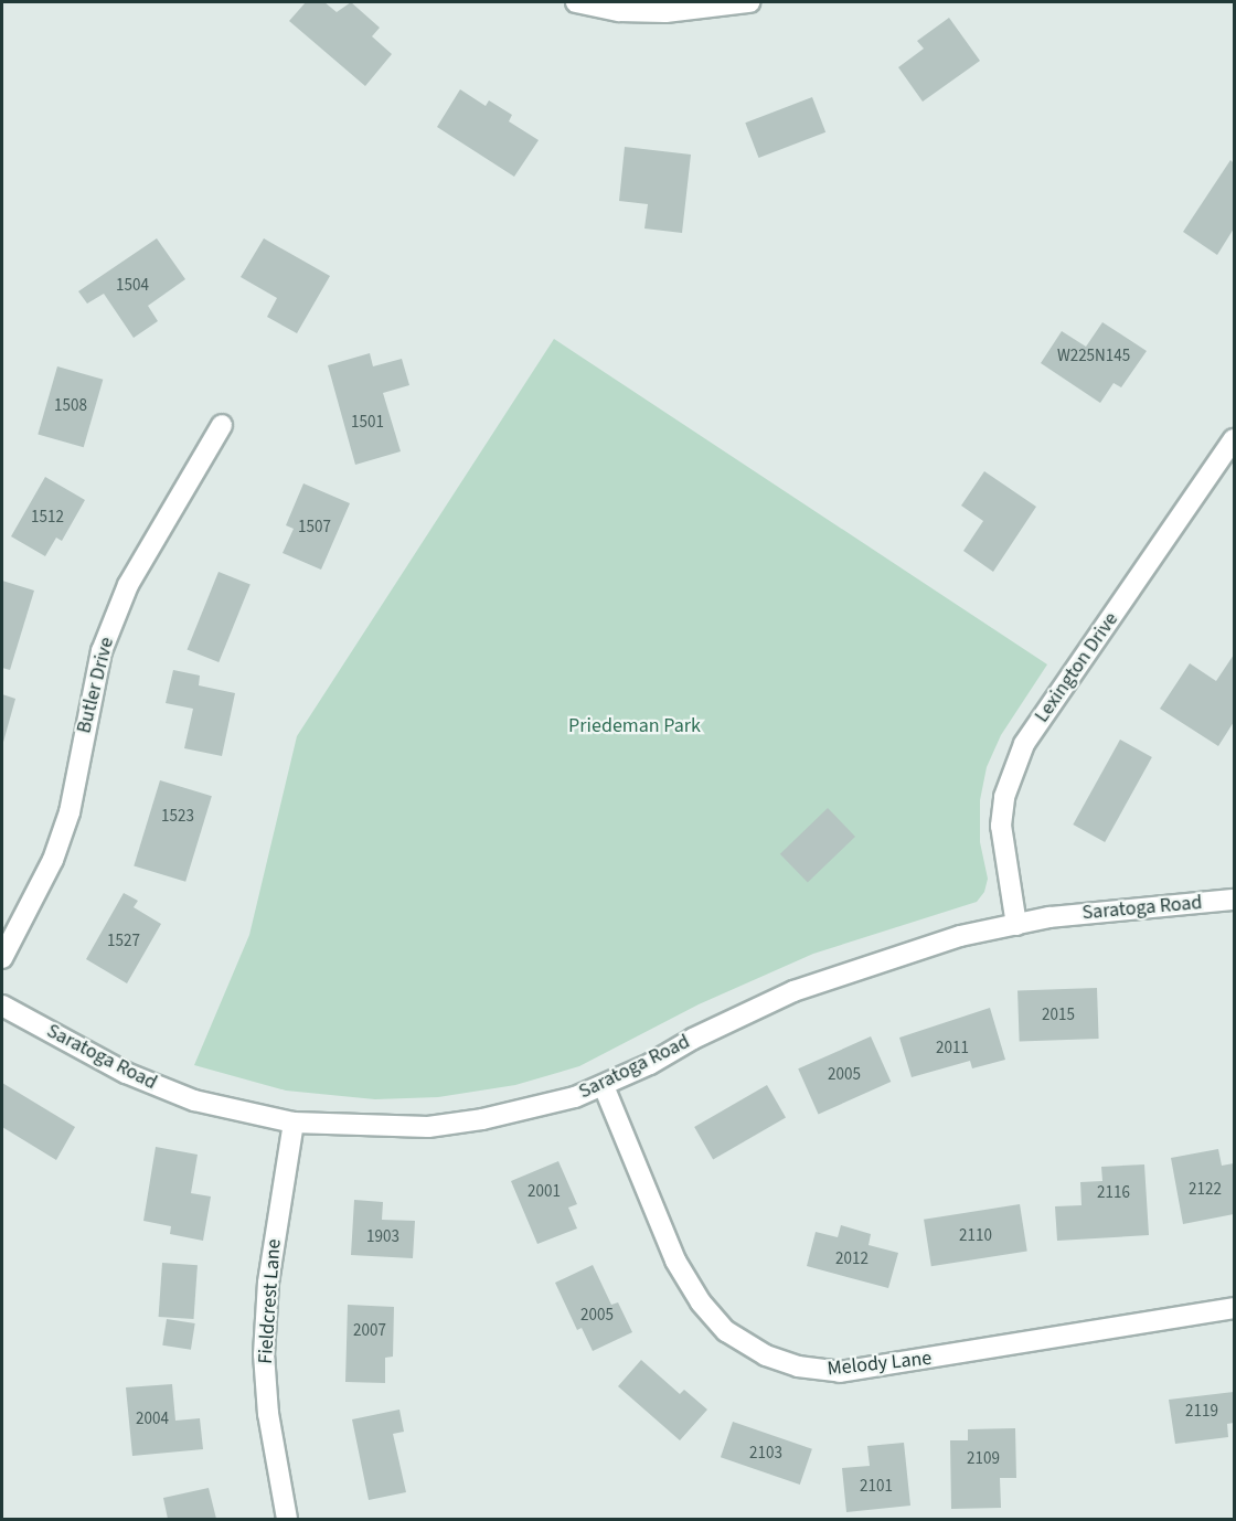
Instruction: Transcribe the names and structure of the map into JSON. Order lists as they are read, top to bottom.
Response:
{
  "streets": {
    "street": [
      "Lexington Drive",
      "Butler Drive",
      "Saratoga Road",
      "Fieldcrest Lane",
      "Melody Lane"
    ]
  },
  "crossings": [
    ["Lexington Drive", "Saratoga Road"],
    ["Saratoga Road", "Fieldcrest Lane"],
    ["Saratoga Road", "Melody Lane"]
  ],
  "parks": ["Priedeman Park"],
  "house_numbers": [
    "1504",
    "W225N145",
    "1508",
    "1501",
    "1512",
    "1507",
    "1523",
    "1527",
    "2015",
    "2011",
    "2005",
    "2122",
    "2001",
    "2116",
    "2110",
    "1903",
    "2012",
    "2005",
    "2007",
    "2119",
    "2004",
    "2103",
    "2109",
    "2101"
  ]
}
